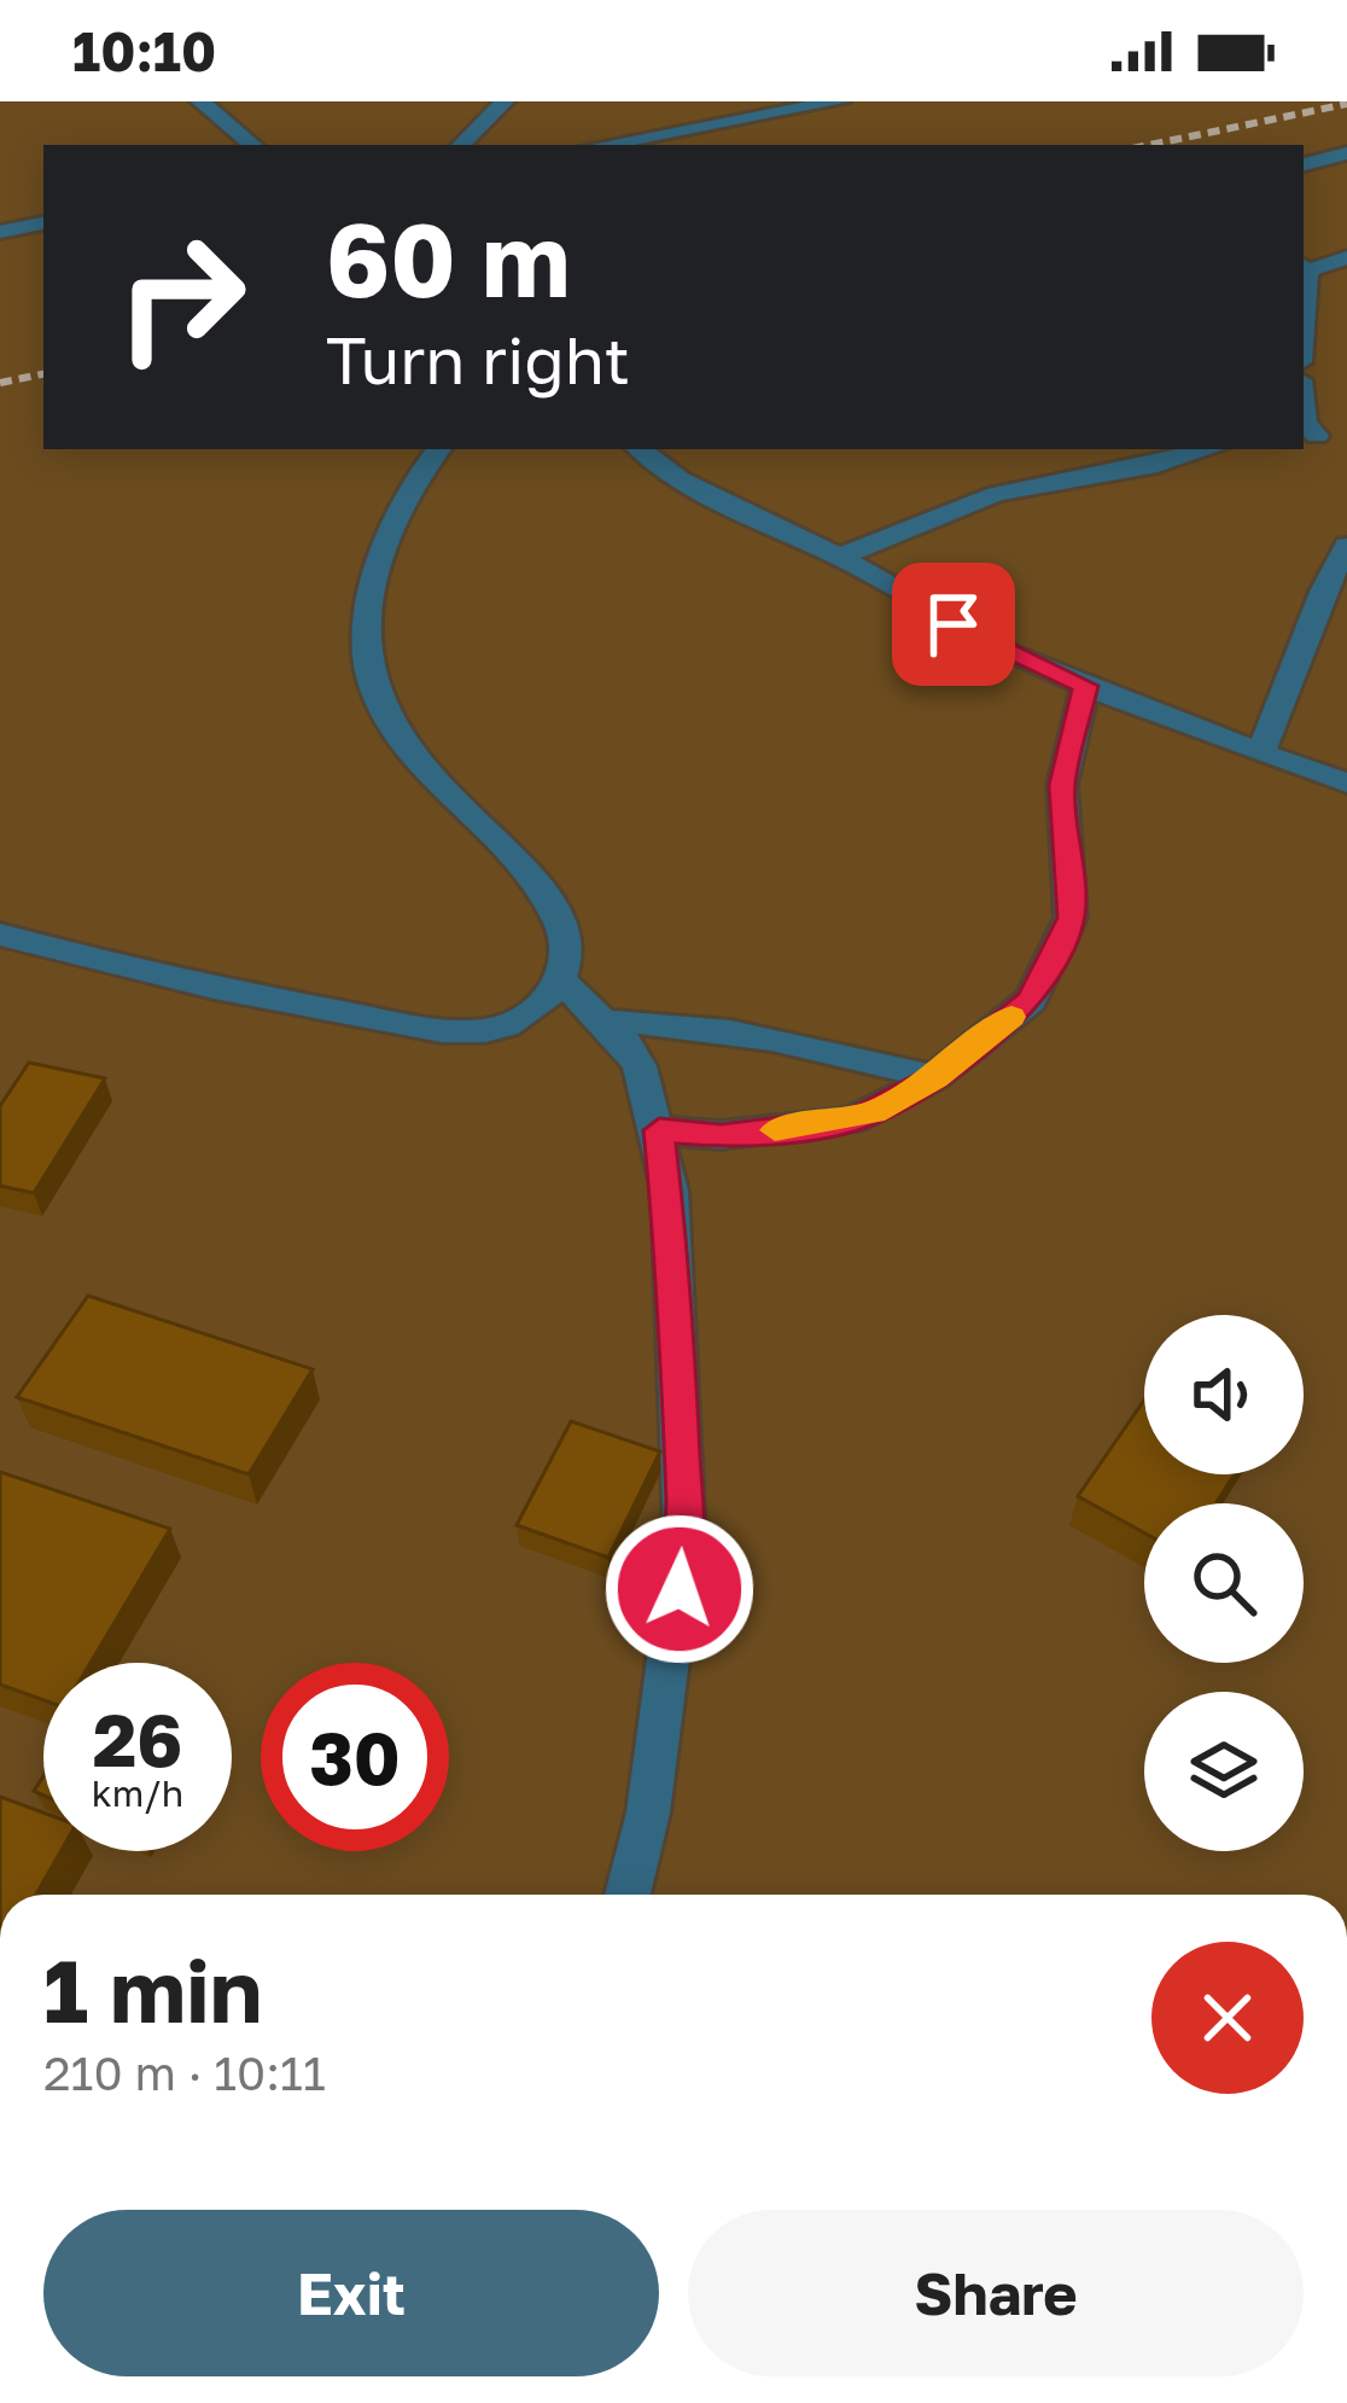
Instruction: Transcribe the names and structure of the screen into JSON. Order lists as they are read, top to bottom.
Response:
{
  "page": {
    "status": "10:10",
    "turn": ["60 m", "Turn right"],
    "speed": "26 km/h",
    "limit": "30",
    "heading": ["1 min", "210 m · 10:11"],
    "buttons": ["Exit", "Share"]
  }
}
